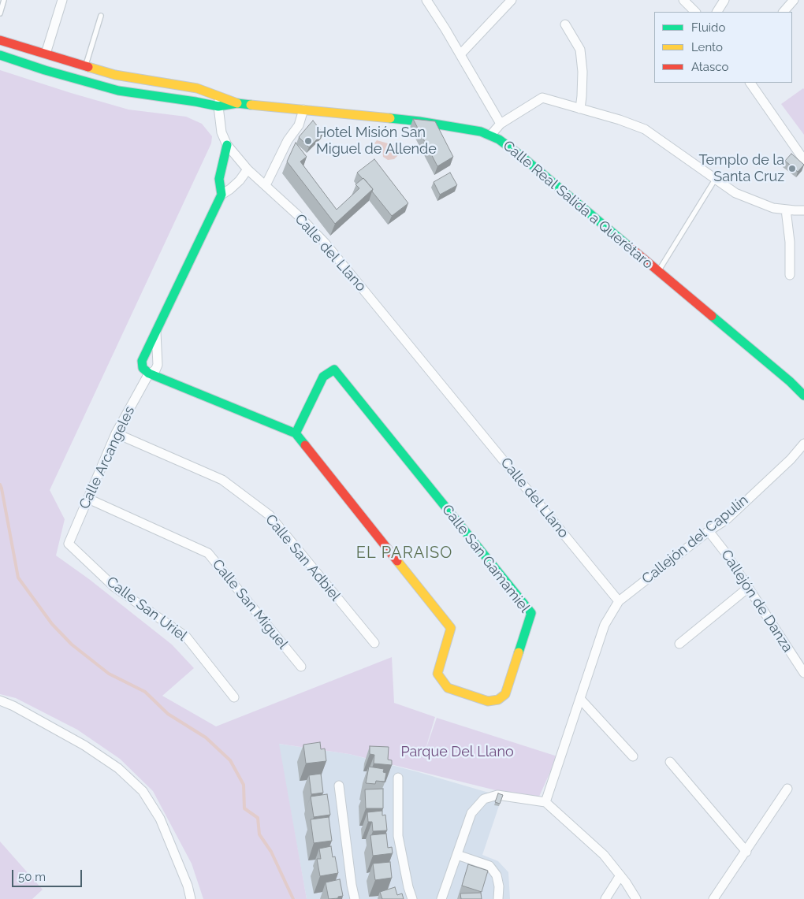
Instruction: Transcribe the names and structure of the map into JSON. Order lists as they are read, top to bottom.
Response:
{
  "streets": {
    "street": [
      "Calle Real Salida a Querétaro",
      "Calle del Llano",
      "Calle Arcangeles",
      "Callejón del Capulín",
      "Calle San Adbiel",
      "Calle San Gamamiel",
      "Callejón de Danza",
      "Calle San Miguel",
      "Calle San Uriel"
    ]
  },
  "crossings": [
    ["Calle Real Salida a Querétaro", "Calle del Llano"],
    ["Calle del Llano", "Calle Arcangeles"],
    ["Calle del Llano", "Callejón del Capulín"],
    ["Calle Arcangeles", "Calle San Adbiel"],
    ["Calle Arcangeles", "Calle San Gamamiel"],
    ["Calle Arcangeles", "Calle San Miguel"],
    ["Calle Arcangeles", "Calle San Uriel"],
    ["Callejón del Capulín", "Callejón de Danza"]
  ],
  "districts": ["EL PARAISO"],
  "parks": ["Parque Del Llano"],
  "places": ["Hotel Misión San Miguel de Allende", "Templo de la Santa Cruz"],
  "legend": ["Fluido", "Lento", "Atasco"],
  "scale_bar": "50 m"
}
